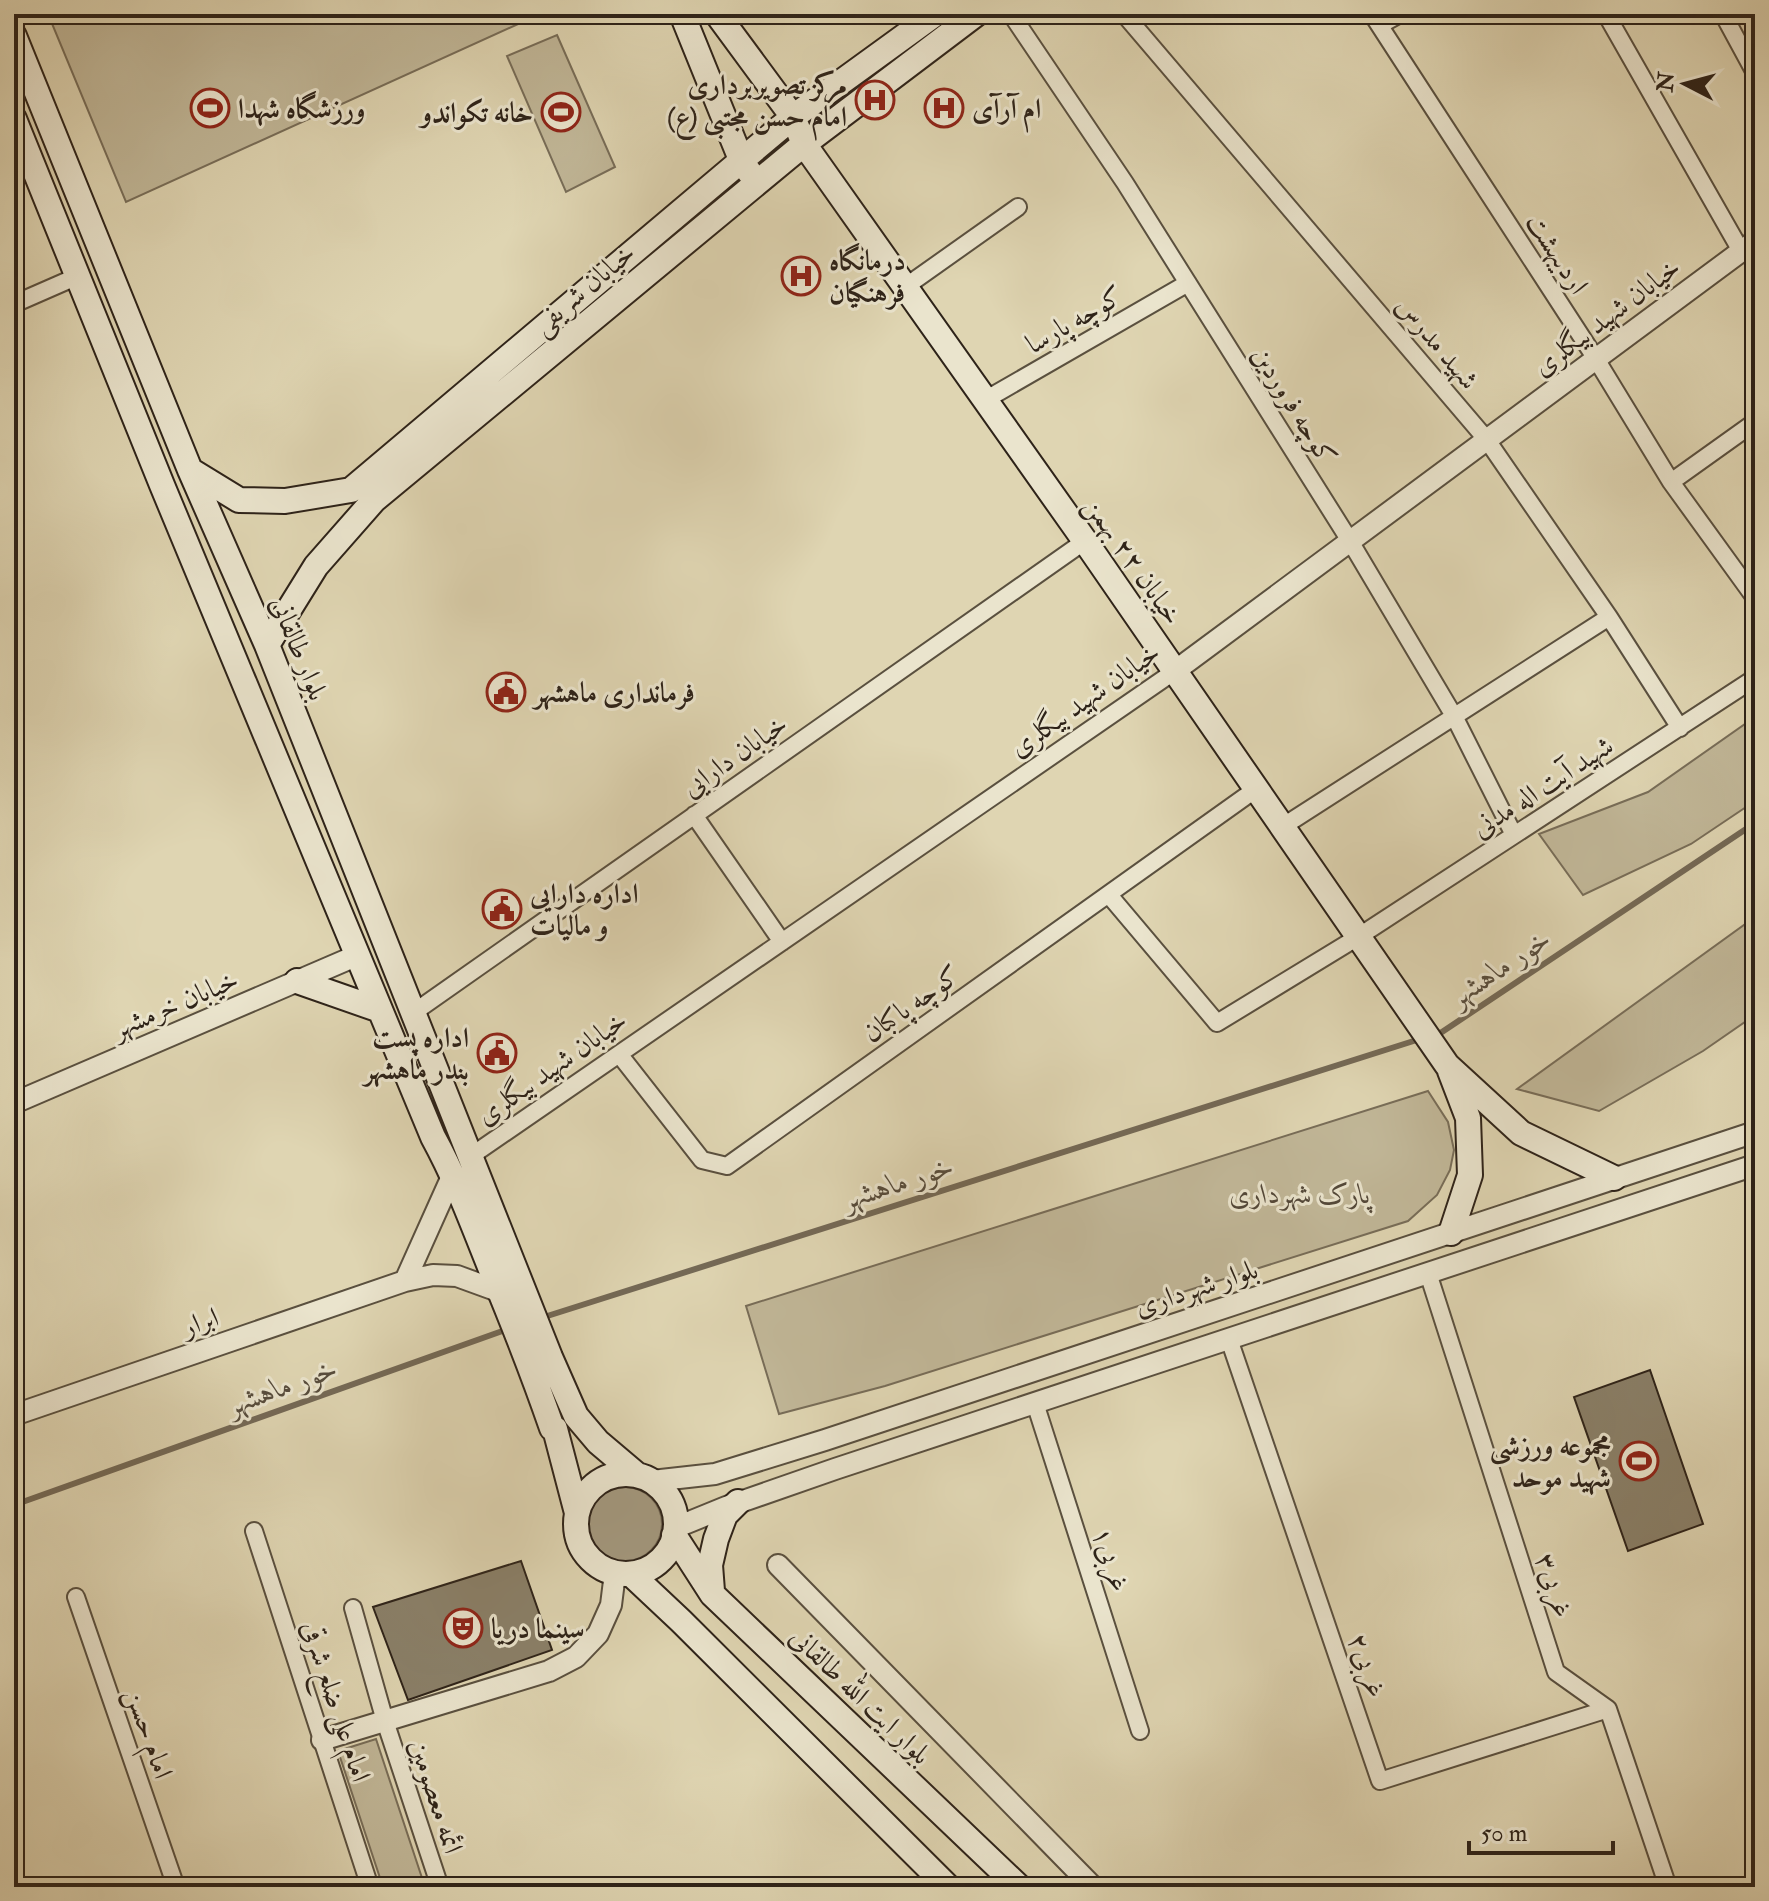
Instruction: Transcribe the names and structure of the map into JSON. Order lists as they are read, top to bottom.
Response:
{
  "streets": {
    "main road": [
      "خیابان شریفی",
      "خیابان ۲۲ بهمن",
      "بلوار طالقانی",
      "بلوار ایت الله طالقانی"
    ],
    "street": [
      "اردیبهشت",
      "خیابان شهید بیگلری",
      "کوچه پارسا",
      "شهید مدرس",
      "کوچه فروردین",
      "خیابان دارایی",
      "شهید آیت اله مدنی",
      "خیابان خرمشهر",
      "کوچه پاکبان",
      "بلوار شهرداری",
      "ابرار",
      "۱غربی",
      "۳غربی",
      "۲غربی",
      "امام علی ضلع شرقی",
      "امام حسن",
      "ائمه معصومین"
    ]
  },
  "crossings": [
    ["اردیبهشت", "خیابان شهید بیگلری"],
    ["خیابان شریفی", "خیابان ۲۲ بهمن"],
    ["خیابان شریفی", "بلوار طالقانی"],
    ["خیابان شهید بیگلری", "شهید مدرس"],
    ["خیابان شهید بیگلری", "کوچه فروردین"],
    ["خیابان شهید بیگلری", "خیابان ۲۲ بهمن"],
    ["خیابان شهید بیگلری", "بلوار طالقانی"],
    ["خیابان شهید بیگلری", "کوچه پاکبان"],
    ["کوچه پارسا", "کوچه فروردین"],
    ["کوچه پارسا", "خیابان ۲۲ بهمن"],
    ["شهید مدرس", "شهید آیت اله مدنی"],
    ["کوچه فروردین", "شهید آیت اله مدنی"],
    ["خیابان ۲۲ بهمن", "خیابان دارایی"],
    ["خیابان ۲۲ بهمن", "شهید آیت اله مدنی"],
    ["خیابان ۲۲ بهمن", "کوچه پاکبان"],
    ["بلوار طالقانی", "خیابان دارایی"],
    ["بلوار طالقانی", "ابرار"],
    ["شهید آیت اله مدنی", "کوچه پاکبان"],
    ["بلوار شهرداری", "بلوار ایت الله طالقانی"],
    ["۳غربی", "۲غربی"]
  ],
  "water": ["خور ماهشهر"],
  "parks": ["پارک شهرداری"],
  "places": {
    "hospital": ["مرکز تصویربرداری امام حسن مجتبی (ع)", "ام آرآی", "درمانگاه فرهنگیان"],
    "sports": ["ورزشگاه شهدا", "خانه تکواندو", "مجموعه ورزشی شهید موحد"],
    "public building": ["فرمانداری ماهشهر", "اداره دارایی و مالیات", "اداره پست بندر ماهشهر"],
    "theatre": ["سینما دریا"]
  },
  "scale_bar": "50 m",
  "north": "left"
}
